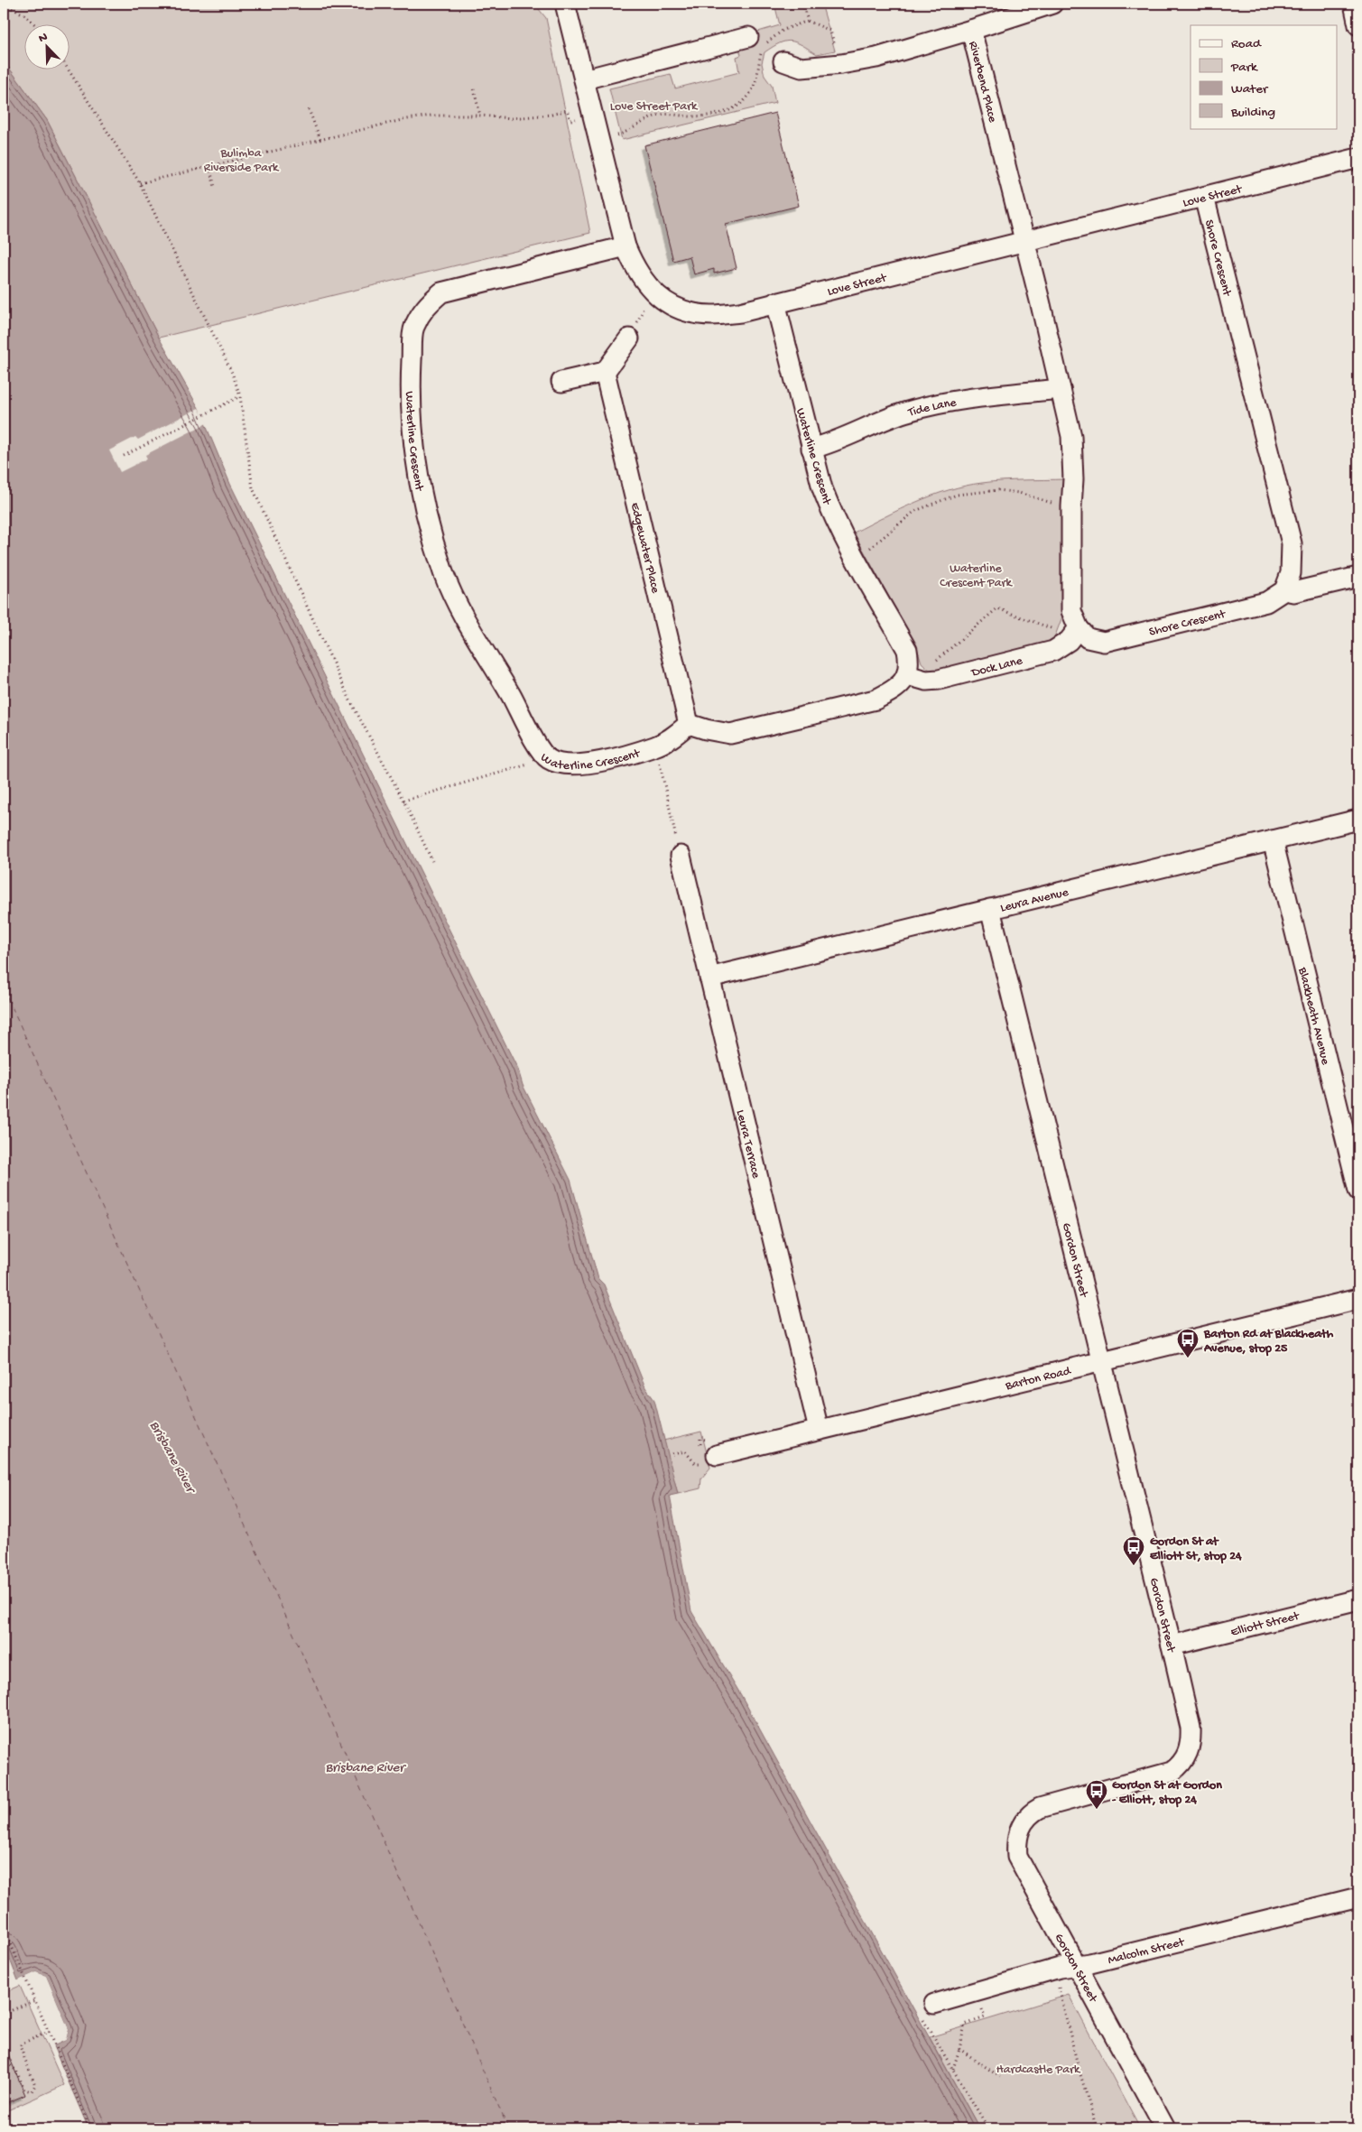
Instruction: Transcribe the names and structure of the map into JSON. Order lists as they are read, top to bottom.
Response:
{
  "streets": {
    "street": [
      "Riverbend Place",
      "Love Street",
      "Shore Crescent",
      "Tide Lane",
      "Waterline Crescent",
      "Edgewater Place",
      "Dock Lane",
      "Leura Avenue",
      "Blackheath Avenue",
      "Leura Terrace",
      "Gordon Street",
      "Barton Road",
      "Elliott Street",
      "Malcolm Street"
    ]
  },
  "crossings": [
    ["Riverbend Place", "Love Street"],
    ["Love Street", "Shore Crescent"],
    ["Love Street", "Waterline Crescent"],
    ["Shore Crescent", "Dock Lane"],
    ["Tide Lane", "Waterline Crescent"],
    ["Waterline Crescent", "Edgewater Place"],
    ["Waterline Crescent", "Dock Lane"],
    ["Leura Avenue", "Blackheath Avenue"],
    ["Leura Avenue", "Leura Terrace"],
    ["Leura Avenue", "Gordon Street"],
    ["Leura Terrace", "Barton Road"],
    ["Gordon Street", "Barton Road"],
    ["Gordon Street", "Elliott Street"],
    ["Gordon Street", "Malcolm Street"]
  ],
  "water": ["Brisbane River"],
  "parks": [
    "Love Street Park",
    "Bulimba Riverside Park",
    "Waterline Crescent Park",
    "Hardcastle Park"
  ],
  "places": {
    "bus stop": ["Barton Rd at Blackheath Avenue, stop 25", "Gordon St at Elliott St, stop 24", "Gordon St at Gordon - Elliott, stop 24"]
  },
  "legend": [
    "Road",
    "Park",
    "Water",
    "Building"
  ],
  "north": "top left"
}
